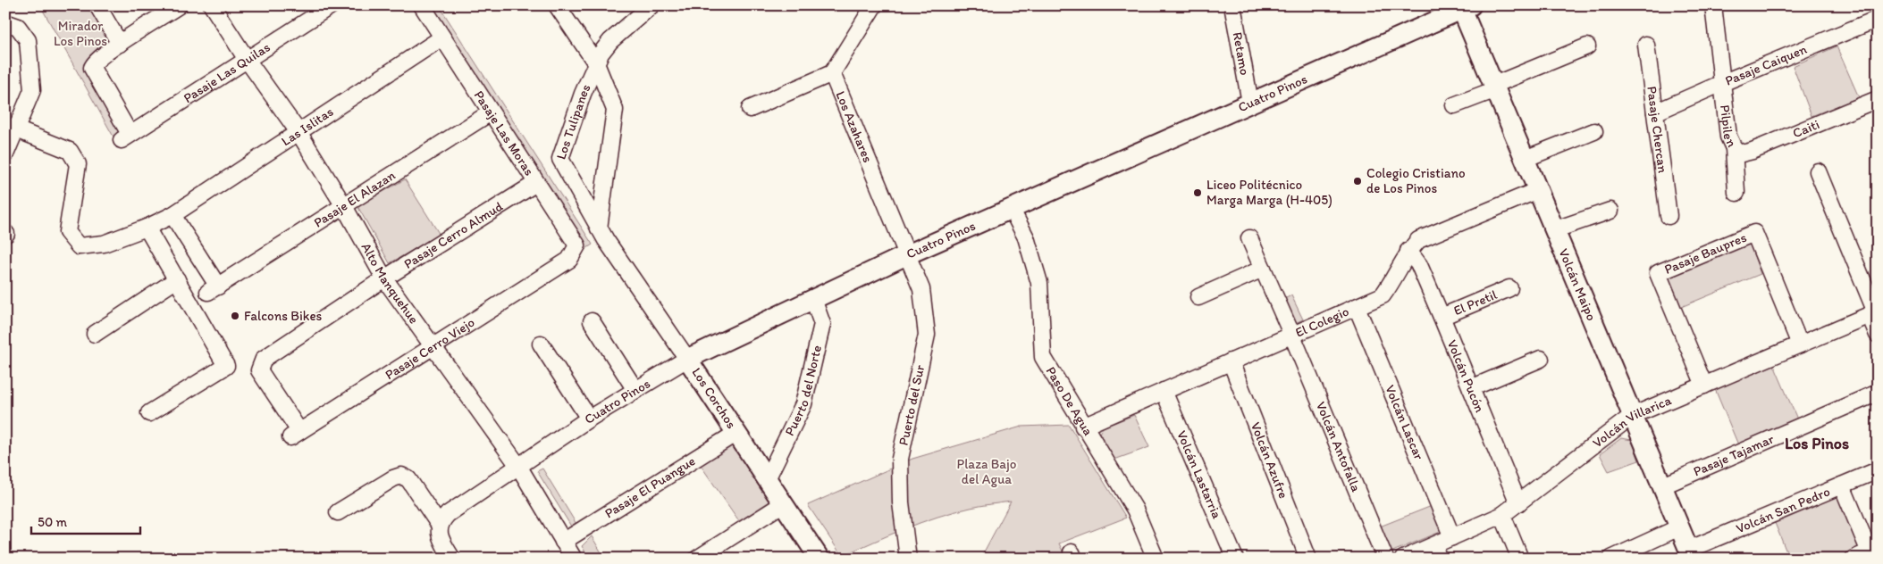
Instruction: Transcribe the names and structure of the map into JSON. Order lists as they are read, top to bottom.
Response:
{
  "streets": {
    "street": [
      "Retamo",
      "Pasaje Caiquen",
      "Pasaje Las Quilas",
      "Cuatro Pinos",
      "Los Tulipanes",
      "Las Islitas",
      "Pilpilen",
      "Los Azahares",
      "Caiti",
      "Pasaje Chercan",
      "Pasaje Las Moras",
      "Pasaje El Alazan",
      "Pasaje Cerro Almud",
      "Pasaje Baupres",
      "Alto Manquehue",
      "Volcán Maipo",
      "El Pretil",
      "El Colegio",
      "Pasaje Cerro Viejo",
      "Volcán Pucón",
      "Puerto del Norte",
      "Los Corchos",
      "Paso De Agua",
      "Puerto del Sur",
      "Volcán Lascar",
      "Volcán Villarica",
      "Volcán Antofalla",
      "Pasaje Tajamar",
      "Volcán Azufre",
      "Volcán Lastarria",
      "Pasaje El Puangue",
      "Volcán San Pedro"
    ]
  },
  "crossings": [
    ["Retamo", "Cuatro Pinos"],
    ["Pasaje Caiquen", "Pilpilen"],
    ["Pasaje Caiquen", "Pasaje Chercan"],
    ["Pasaje Las Quilas", "Alto Manquehue"],
    ["Cuatro Pinos", "Los Azahares"],
    ["Cuatro Pinos", "Alto Manquehue"],
    ["Cuatro Pinos", "Volcán Maipo"],
    ["Cuatro Pinos", "Puerto del Norte"],
    ["Cuatro Pinos", "Los Corchos"],
    ["Cuatro Pinos", "Paso De Agua"],
    ["Cuatro Pinos", "Puerto del Sur"],
    ["Los Tulipanes", "Los Corchos"],
    ["Las Islitas", "Pasaje Las Moras"],
    ["Las Islitas", "Pasaje El Alazan"],
    ["Las Islitas", "Alto Manquehue"],
    ["Pilpilen", "Caiti"],
    ["Los Azahares", "Puerto del Sur"],
    ["Pasaje Las Moras", "Pasaje El Alazan"],
    ["Pasaje Las Moras", "Pasaje Cerro Almud"],
    ["Pasaje Las Moras", "Pasaje Cerro Viejo"],
    ["Pasaje El Alazan", "Alto Manquehue"],
    ["Pasaje Cerro Almud", "Alto Manquehue"],
    ["Pasaje Cerro Almud", "Pasaje Cerro Viejo"],
    ["Pasaje Baupres", "Volcán Villarica"],
    ["Alto Manquehue", "Pasaje Cerro Viejo"],
    ["Alto Manquehue", "Pasaje El Puangue"],
    ["Volcán Maipo", "El Colegio"],
    ["Volcán Maipo", "Volcán Villarica"],
    ["Volcán Maipo", "Pasaje Tajamar"],
    ["Volcán Maipo", "Volcán San Pedro"],
    ["El Pretil", "Volcán Pucón"],
    ["El Colegio", "Volcán Pucón"],
    ["El Colegio", "Paso De Agua"],
    ["El Colegio", "Volcán Lascar"],
    ["El Colegio", "Volcán Antofalla"],
    ["El Colegio", "Volcán Azufre"],
    ["El Colegio", "Volcán Lastarria"],
    ["Volcán Pucón", "Volcán Villarica"],
    ["Puerto del Norte", "Los Corchos"],
    ["Los Corchos", "Pasaje El Puangue"],
    ["Volcán Lascar", "Volcán Villarica"]
  ],
  "districts": ["Los Pinos"],
  "parks": ["Mirador Los Pinos", "Plaza Bajo del Agua"],
  "places": ["Colegio Cristiano de Los Pinos", "Liceo Politécnico Marga Marga (H-405)", "Falcons Bikes"],
  "scale_bar": "50 m"
}
